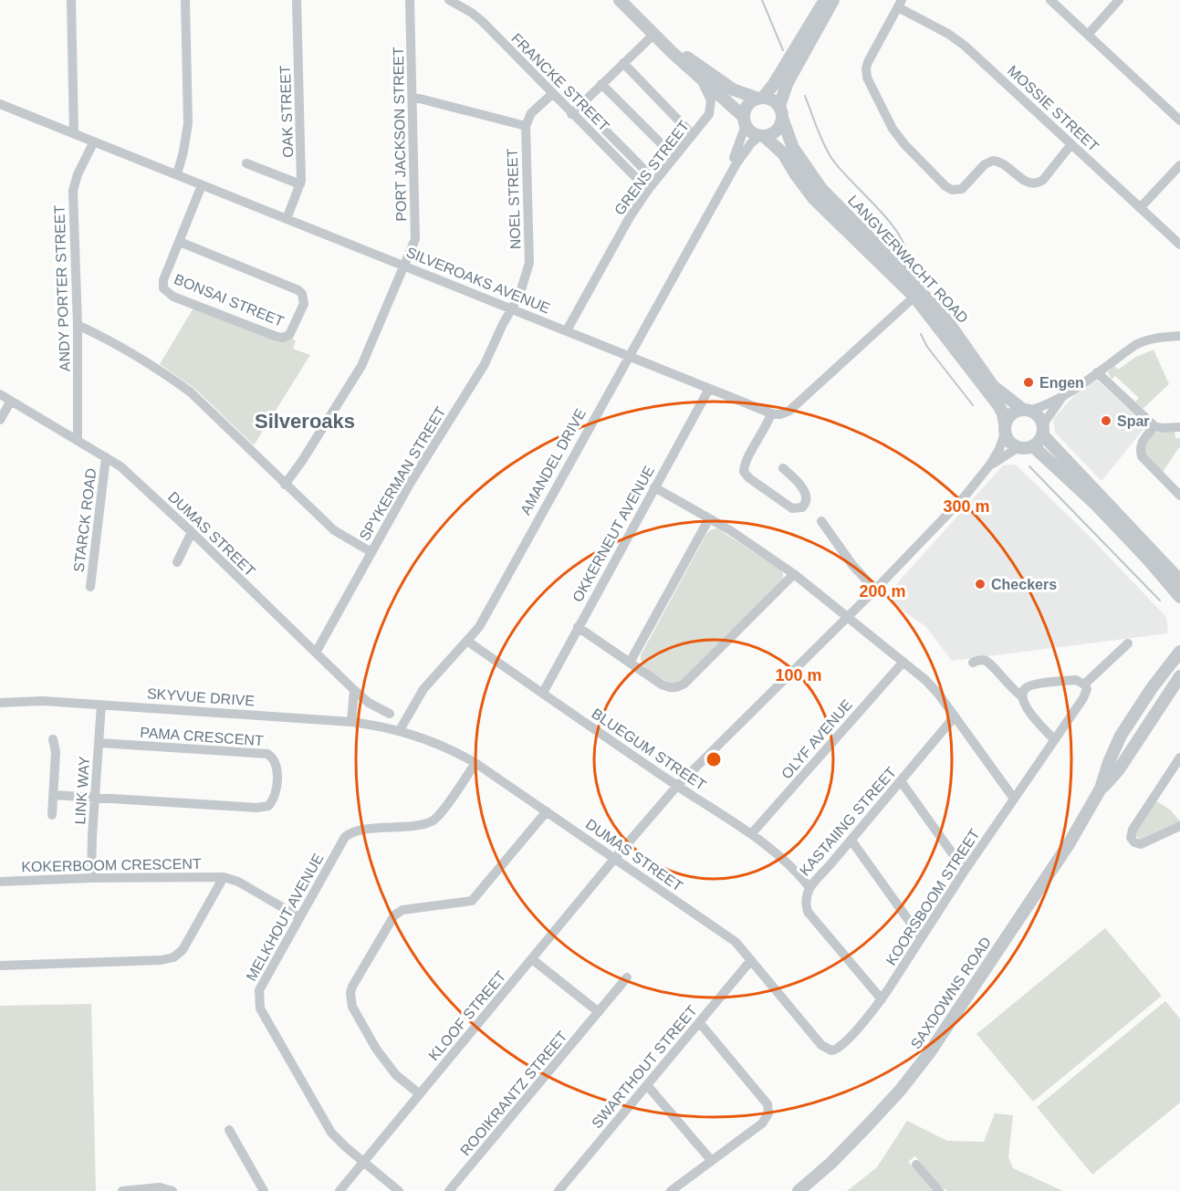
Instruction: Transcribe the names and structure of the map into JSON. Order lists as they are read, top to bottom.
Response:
{
  "streets": {
    "street": [
      "FRANCKE STREET",
      "MOSSIE STREET",
      "OAK STREET",
      "PORT JACKSON STREET",
      "GRENS STREET",
      "NOEL STREET",
      "LANGVERWACHT ROAD",
      "SILVEROAKS AVENUE",
      "ANDY PORTER STREET",
      "BONSAI STREET",
      "AMANDEL DRIVE",
      "SPYKERMAN STREET",
      "STARCK ROAD",
      "DUMAS STREET",
      "OKKERNEUT AVENUE",
      "SKYVUE DRIVE",
      "PAMA CRESCENT",
      "OLYF AVENUE",
      "BLUEGUM STREET",
      "LINK WAY",
      "KASTAIING STREET",
      "KOKERBOOM CRESCENT",
      "KOORSBOOM STREET",
      "MELKHOUT AVENUE",
      "SAXDOWNS ROAD",
      "KLOOF STREET",
      "SWARTHOUT STREET",
      "ROOIKRANTZ STREET"
    ]
  },
  "crossings": [
    ["FRANCKE STREET", "GRENS STREET"],
    ["OAK STREET", "SILVEROAKS AVENUE"],
    ["PORT JACKSON STREET", "SILVEROAKS AVENUE"],
    ["GRENS STREET", "SILVEROAKS AVENUE"],
    ["NOEL STREET", "SILVEROAKS AVENUE"],
    ["NOEL STREET", "SPYKERMAN STREET"],
    ["LANGVERWACHT ROAD", "AMANDEL DRIVE"],
    ["SILVEROAKS AVENUE", "ANDY PORTER STREET"],
    ["SILVEROAKS AVENUE", "BONSAI STREET"],
    ["SILVEROAKS AVENUE", "AMANDEL DRIVE"],
    ["SILVEROAKS AVENUE", "SPYKERMAN STREET"],
    ["SILVEROAKS AVENUE", "OKKERNEUT AVENUE"],
    ["ANDY PORTER STREET", "DUMAS STREET"],
    ["AMANDEL DRIVE", "DUMAS STREET"],
    ["AMANDEL DRIVE", "SKYVUE DRIVE"],
    ["AMANDEL DRIVE", "BLUEGUM STREET"],
    ["SPYKERMAN STREET", "DUMAS STREET"],
    ["STARCK ROAD", "DUMAS STREET"],
    ["DUMAS STREET", "SKYVUE DRIVE"],
    ["DUMAS STREET", "KOORSBOOM STREET"],
    ["DUMAS STREET", "MELKHOUT AVENUE"],
    ["DUMAS STREET", "KLOOF STREET"],
    ["DUMAS STREET", "SWARTHOUT STREET"],
    ["OKKERNEUT AVENUE", "BLUEGUM STREET"],
    ["SKYVUE DRIVE", "LINK WAY"],
    ["PAMA CRESCENT", "LINK WAY"],
    ["OLYF AVENUE", "BLUEGUM STREET"],
    ["BLUEGUM STREET", "KASTAIING STREET"],
    ["BLUEGUM STREET", "KLOOF STREET"],
    ["LINK WAY", "KOKERBOOM CRESCENT"],
    ["KASTAIING STREET", "KOORSBOOM STREET"],
    ["KOKERBOOM CRESCENT", "MELKHOUT AVENUE"],
    ["MELKHOUT AVENUE", "KLOOF STREET"]
  ],
  "districts": ["Silveroaks"],
  "places": ["Engen", "Spar", "Checkers"],
  "rings": ["300 m", "200 m", "100 m"]
}
